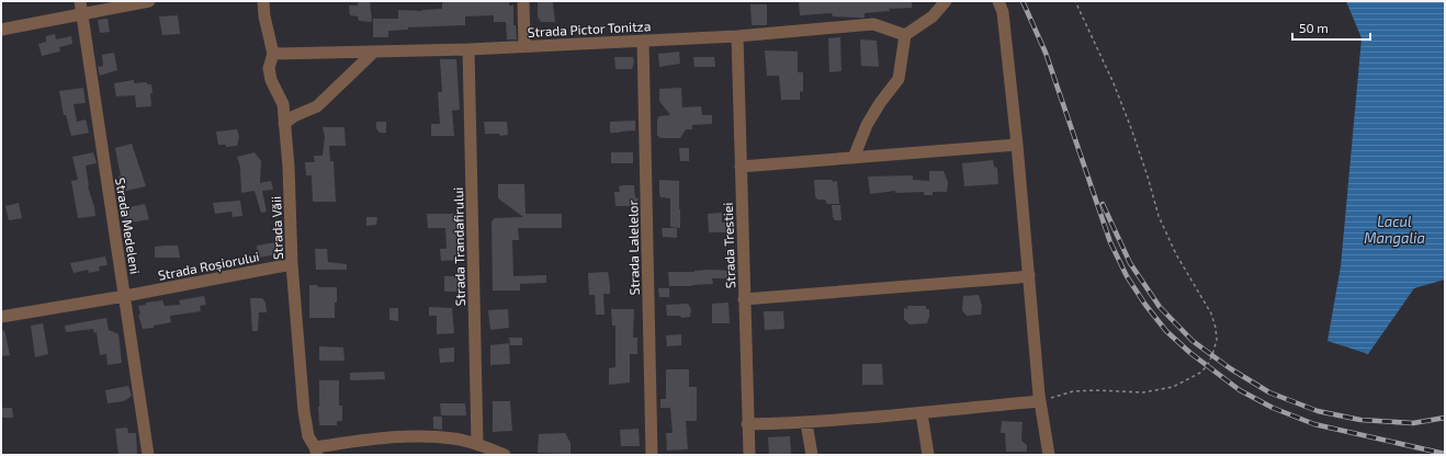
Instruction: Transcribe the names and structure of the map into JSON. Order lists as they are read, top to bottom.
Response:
{
  "streets": {
    "street": [
      "Strada Pictor Tonitza",
      "Strada Medeleni",
      "Strada Văii",
      "Strada Trestiei",
      "Strada Trandafirului",
      "Strada Lalelelor",
      "Strada Roșiorului"
    ]
  },
  "crossings": [
    ["Strada Pictor Tonitza", "Strada Văii"],
    ["Strada Pictor Tonitza", "Strada Trestiei"],
    ["Strada Pictor Tonitza", "Strada Trandafirului"],
    ["Strada Pictor Tonitza", "Strada Lalelelor"],
    ["Strada Medeleni", "Strada Roșiorului"],
    ["Strada Văii", "Strada Roșiorului"]
  ],
  "water": ["Lacul Mangalia"],
  "scale_bar": "50 m"
}
